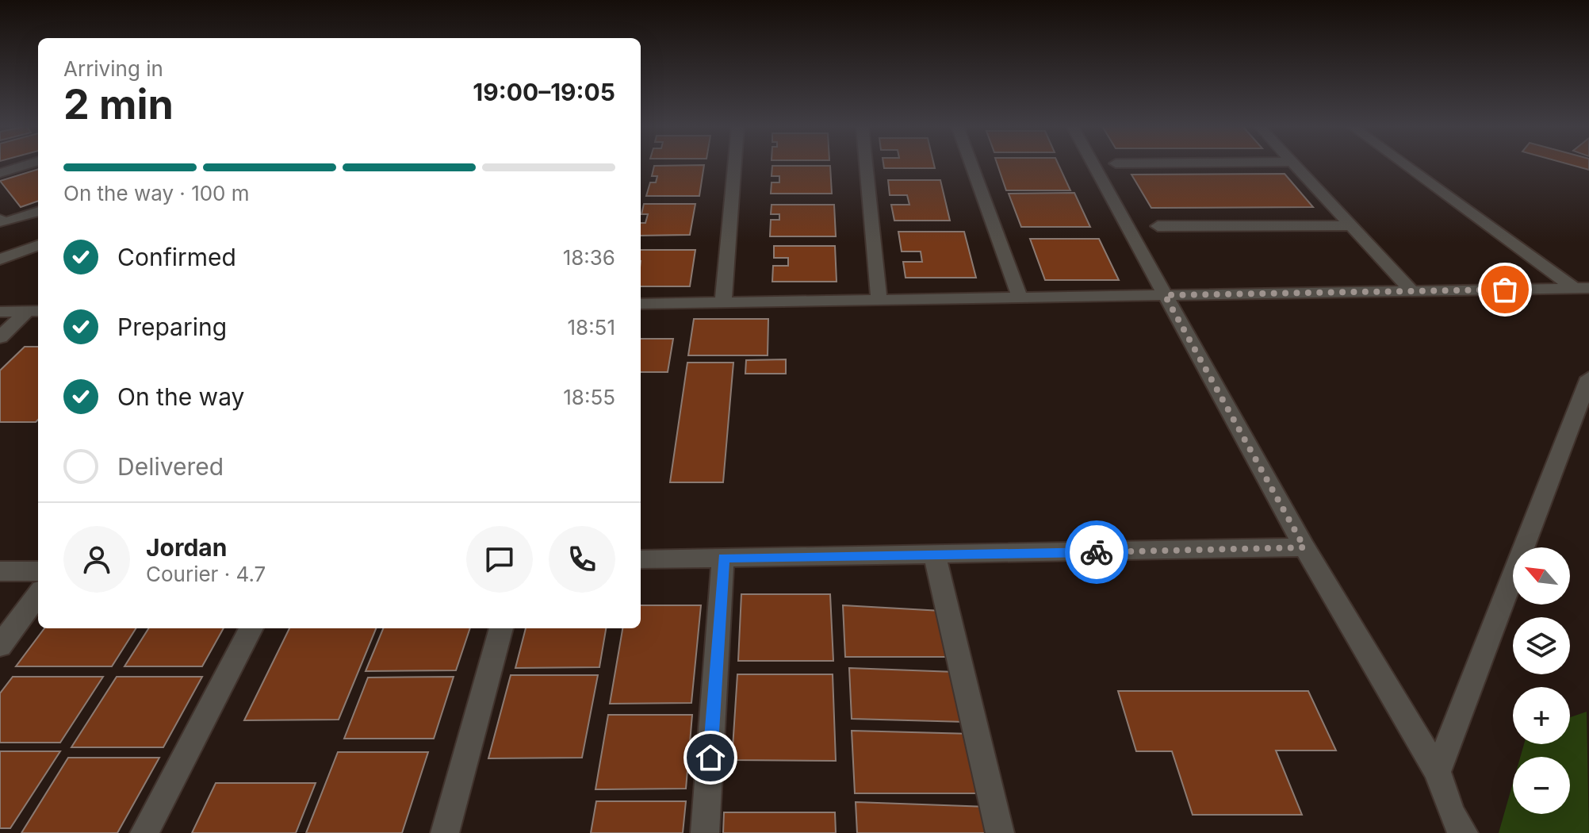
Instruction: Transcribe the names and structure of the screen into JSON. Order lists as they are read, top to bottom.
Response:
{
  "north": "top left",
  "page": {
    "heading": ["2 min", "Arriving in", "19:00–19:05"],
    "panel": ["Jordan", "Courier · 4.7"],
    "bar": "On the way · 100 m",
    "list": [
      ["Confirmed", "18:36"],
      ["Preparing", "18:51"],
      ["On the way", "18:55"],
      "Delivered"
    ],
    "map_buttons": ["+", "−"]
  }
}
